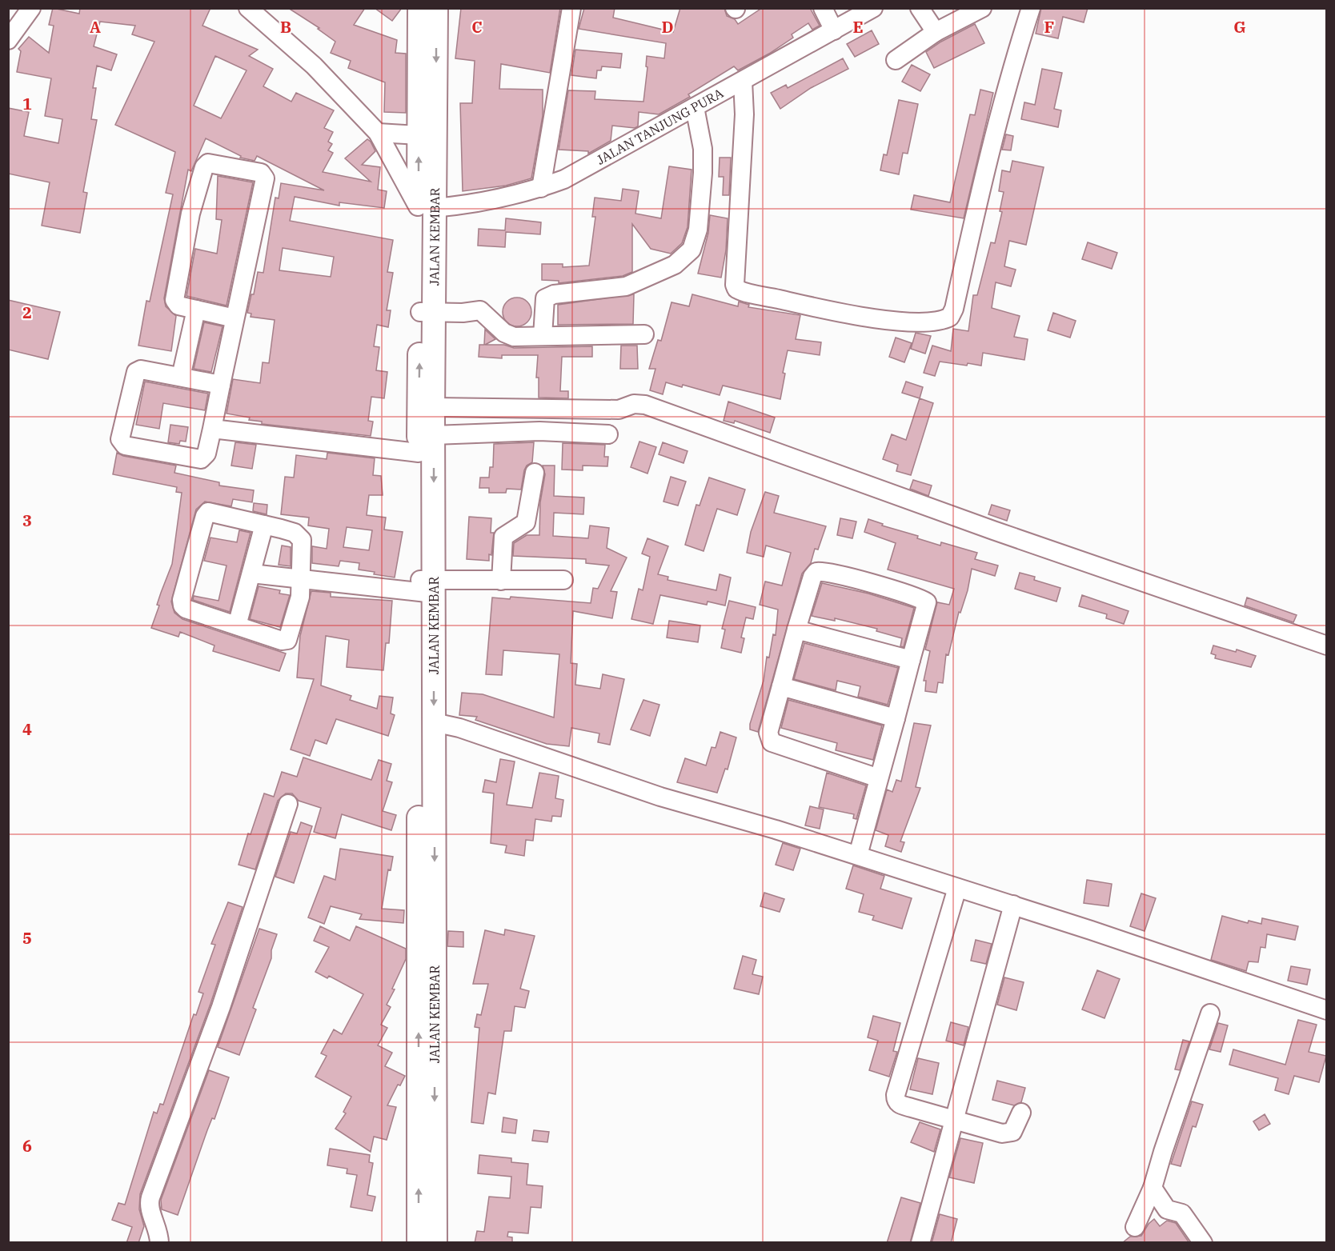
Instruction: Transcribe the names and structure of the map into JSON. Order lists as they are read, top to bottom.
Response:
{
  "streets": {
    "main road": ["JALAN KEMBAR"],
    "street": ["JALAN TANJUNG PURA"]
  },
  "crossings": [
    ["JALAN TANJUNG PURA", "JALAN KEMBAR"]
  ],
  "grid": {
    "columns": [
      "A",
      "B",
      "C",
      "D",
      "E",
      "F",
      "G"
    ],
    "rows": [
      "1",
      "2",
      "3",
      "4",
      "5",
      "6"
    ]
  }
}
